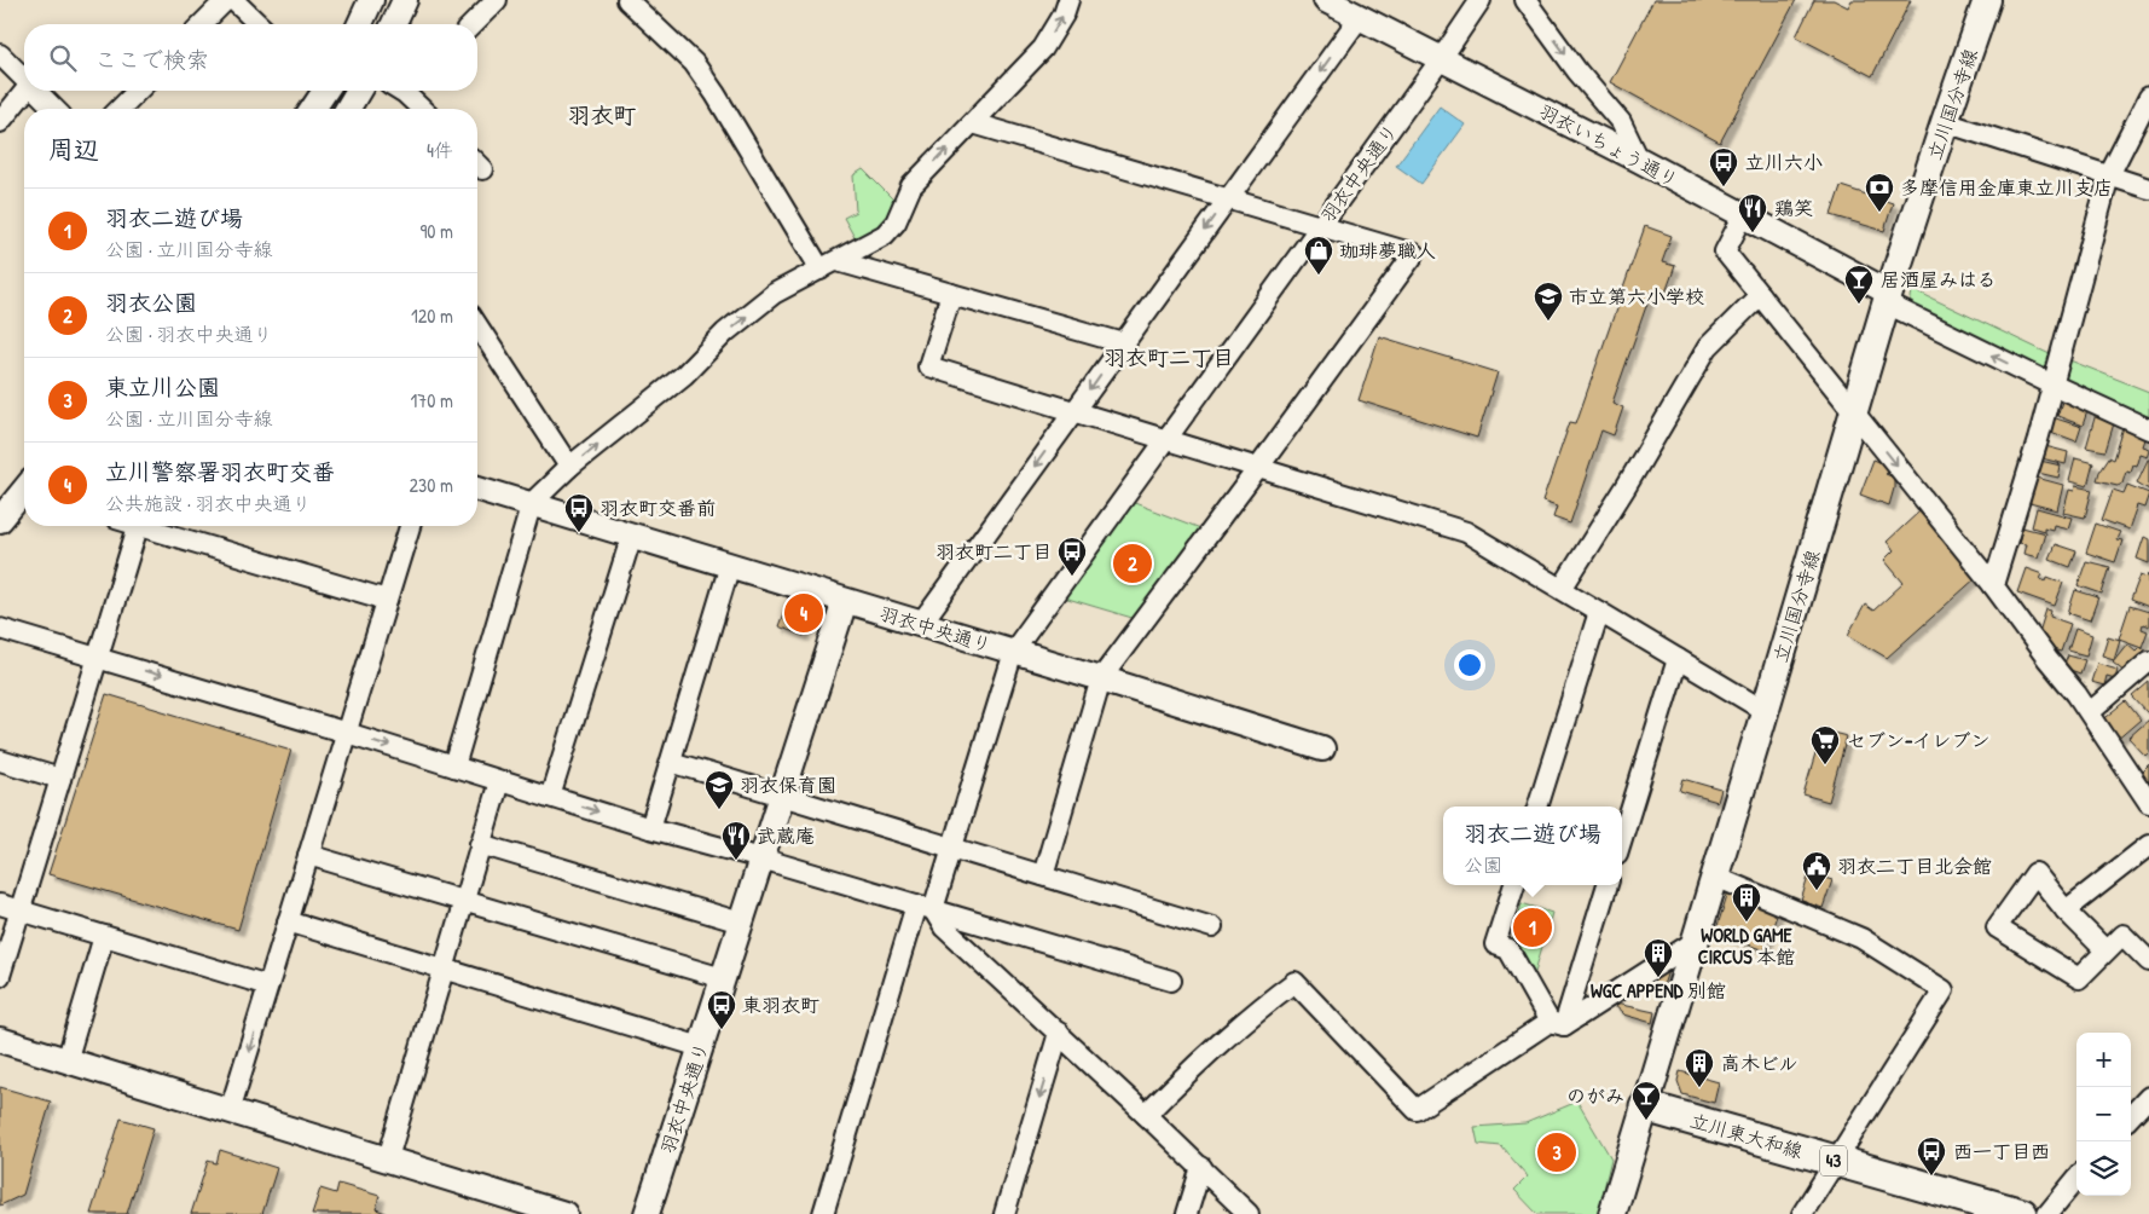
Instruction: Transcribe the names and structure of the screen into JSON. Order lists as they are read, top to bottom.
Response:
{
  "streets": {
    "main road": ["立川国分寺線", "立川東大和線", "43"],
    "street": ["羽衣いちょう通り", "羽衣中央通り"]
  },
  "crossings": [
    ["立川国分寺線", "羽衣いちょう通り"],
    ["立川国分寺線", "立川東大和線"],
    ["羽衣いちょう通り", "羽衣中央通り"]
  ],
  "districts": ["羽衣町", "羽衣町二丁目"],
  "places": {
    "bus stop": [
      "立川六小",
      "羽衣町交番前",
      "羽衣町二丁目",
      "東羽衣町",
      "西一丁目西"
    ],
    "bank": ["多摩信用金庫東立川支店"],
    "restaurant": ["鶏笑", "武蔵庵"],
    "shop": ["珈琲夢職人"],
    "bar": ["居酒屋みはる", "のがみ"],
    "school or university": ["市立第六小学校", "羽衣保育園"],
    "supermarket": ["セブン-イレブン"],
    "public building": ["羽衣二丁目北会館"],
    "building": ["WORLD GAME CIRCUS 本館", "WGC APPEND 別館", "高木ビル"]
  },
  "page": {
    "search": "ここで検索",
    "heading": ["周辺", "4件"],
    "list": [
      {
        "mark": "1",
        "name": "羽衣二遊び場",
        "note": "公園 · 立川国分寺線",
        "value": "90 m"
      },
      {
        "mark": "2",
        "name": "羽衣公園",
        "note": "公園 · 羽衣中央通り",
        "value": "120 m"
      },
      {
        "mark": "3",
        "name": "東立川公園",
        "note": "公園 · 立川国分寺線",
        "value": "170 m"
      },
      {
        "mark": "4",
        "name": "立川警察署羽衣町交番",
        "note": "公共施設 · 羽衣中央通り",
        "value": "230 m"
      }
    ],
    "pins": [
      "2",
      "4",
      "1",
      "3"
    ],
    "popup": ["羽衣二遊び場", "公園"],
    "map_buttons": ["+", "−"]
  }
}
